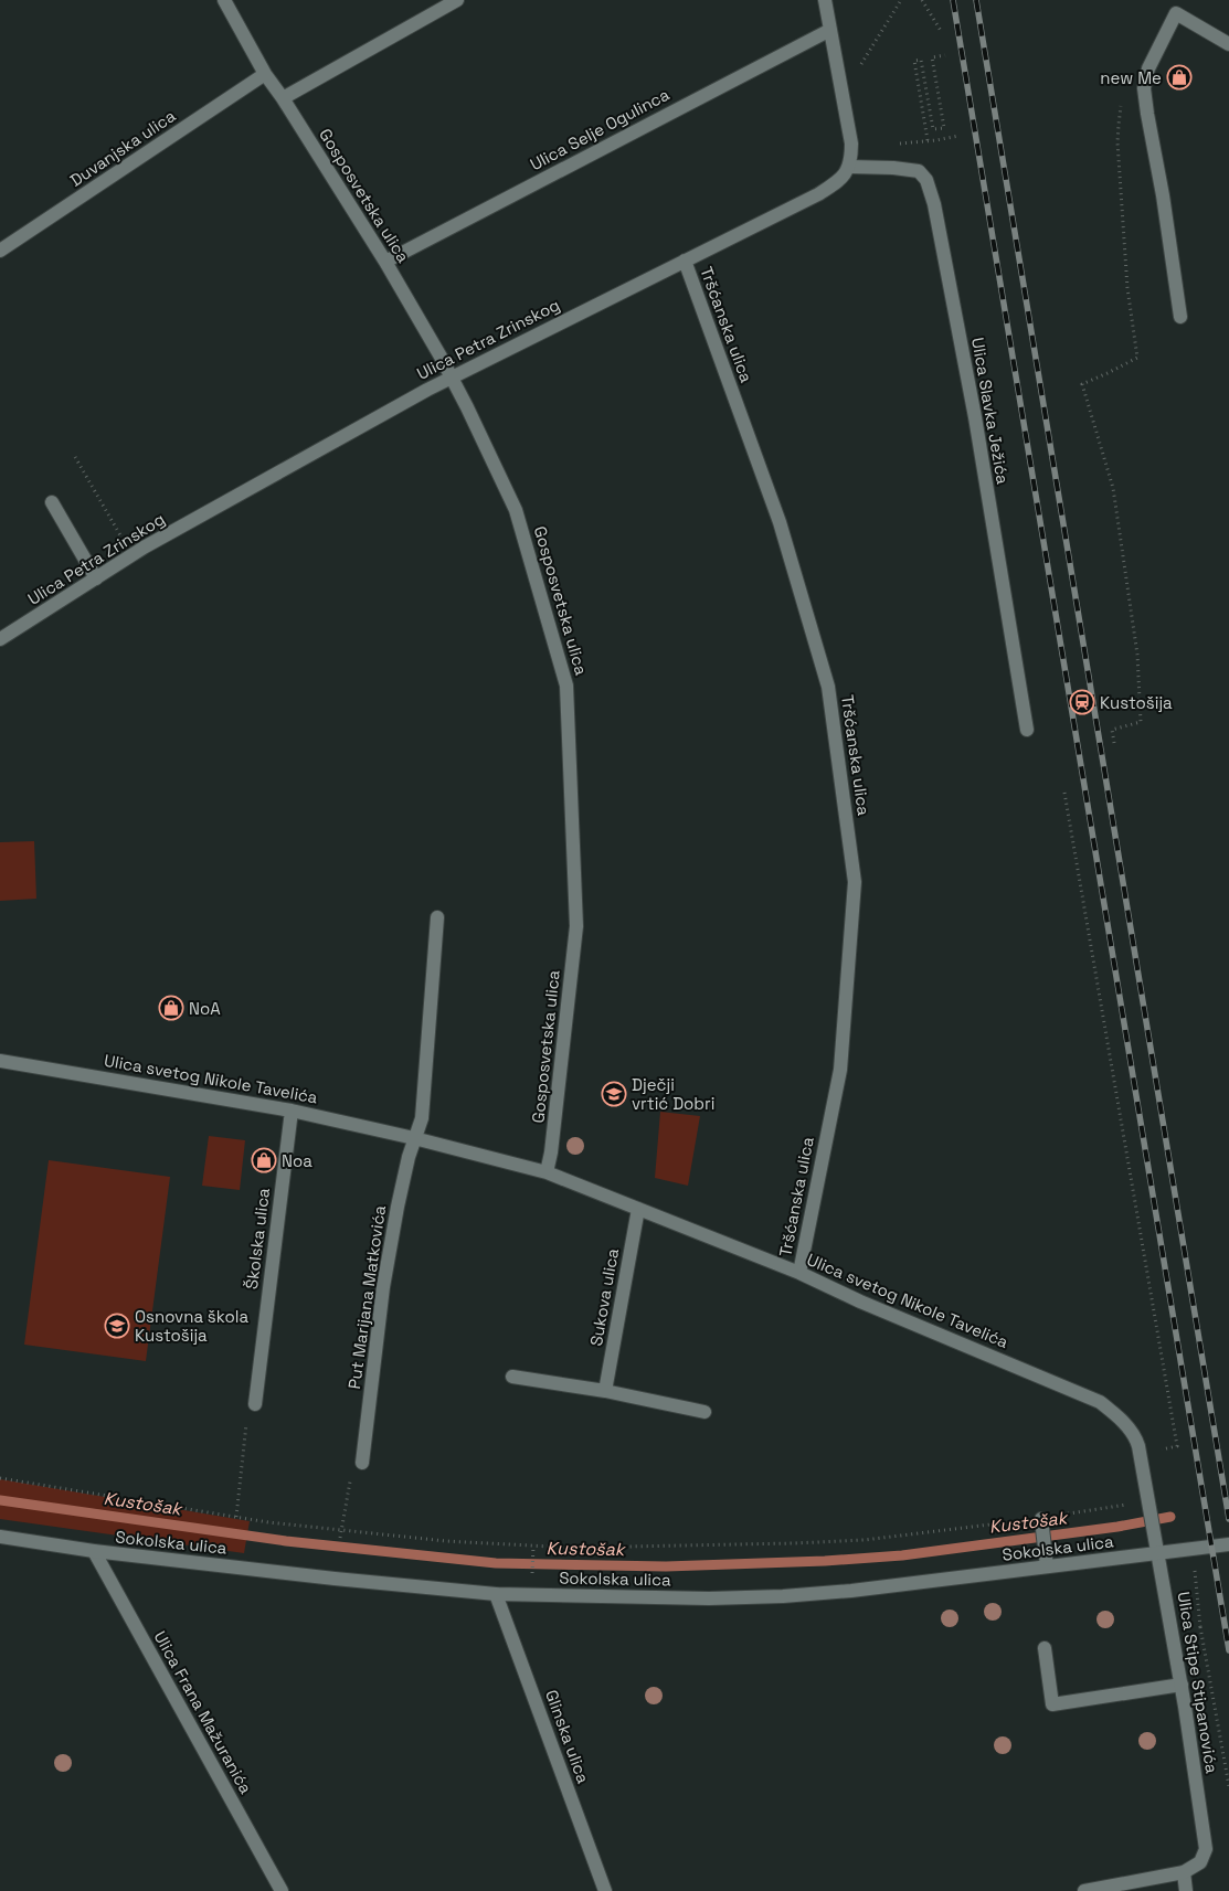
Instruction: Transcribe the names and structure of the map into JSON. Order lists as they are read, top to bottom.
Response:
{
  "streets": {
    "street": [
      "Ulica Selje Ogulinca",
      "Duvanjska ulica",
      "Gosposvetska ulica",
      "Tršćanska ulica",
      "Ulica Petra Zrinskog",
      "Ulica Slavka Ježića",
      "Ulica svetog Nikole Tavelića",
      "Školska ulica",
      "Put Marijana Matkovića",
      "Sukova ulica",
      "Sokolska ulica",
      "Ulica Stipe Stipanovića",
      "Ulica Frana Mažuranića",
      "Glinska ulica"
    ]
  },
  "crossings": [
    ["Ulica Selje Ogulinca", "Gosposvetska ulica"],
    ["Gosposvetska ulica", "Ulica Petra Zrinskog"],
    ["Gosposvetska ulica", "Ulica svetog Nikole Tavelića"],
    ["Tršćanska ulica", "Ulica Petra Zrinskog"],
    ["Tršćanska ulica", "Ulica svetog Nikole Tavelića"],
    ["Ulica Petra Zrinskog", "Ulica Slavka Ježića"],
    ["Ulica svetog Nikole Tavelića", "Školska ulica"],
    ["Ulica svetog Nikole Tavelića", "Put Marijana Matkovića"],
    ["Ulica svetog Nikole Tavelića", "Sukova ulica"],
    ["Ulica svetog Nikole Tavelića", "Sokolska ulica"],
    ["Ulica svetog Nikole Tavelića", "Ulica Stipe Stipanovića"],
    ["Sokolska ulica", "Ulica Stipe Stipanovića"],
    ["Sokolska ulica", "Ulica Frana Mažuranića"],
    ["Sokolska ulica", "Glinska ulica"]
  ],
  "water": ["Kustošak"],
  "places": {
    "shop": ["new Me", "NoA", "Noa"],
    "station": ["Kustošija"],
    "school or university": ["Dječji vrtić Dobri", "Osnovna škola Kustošija"]
  }
}
